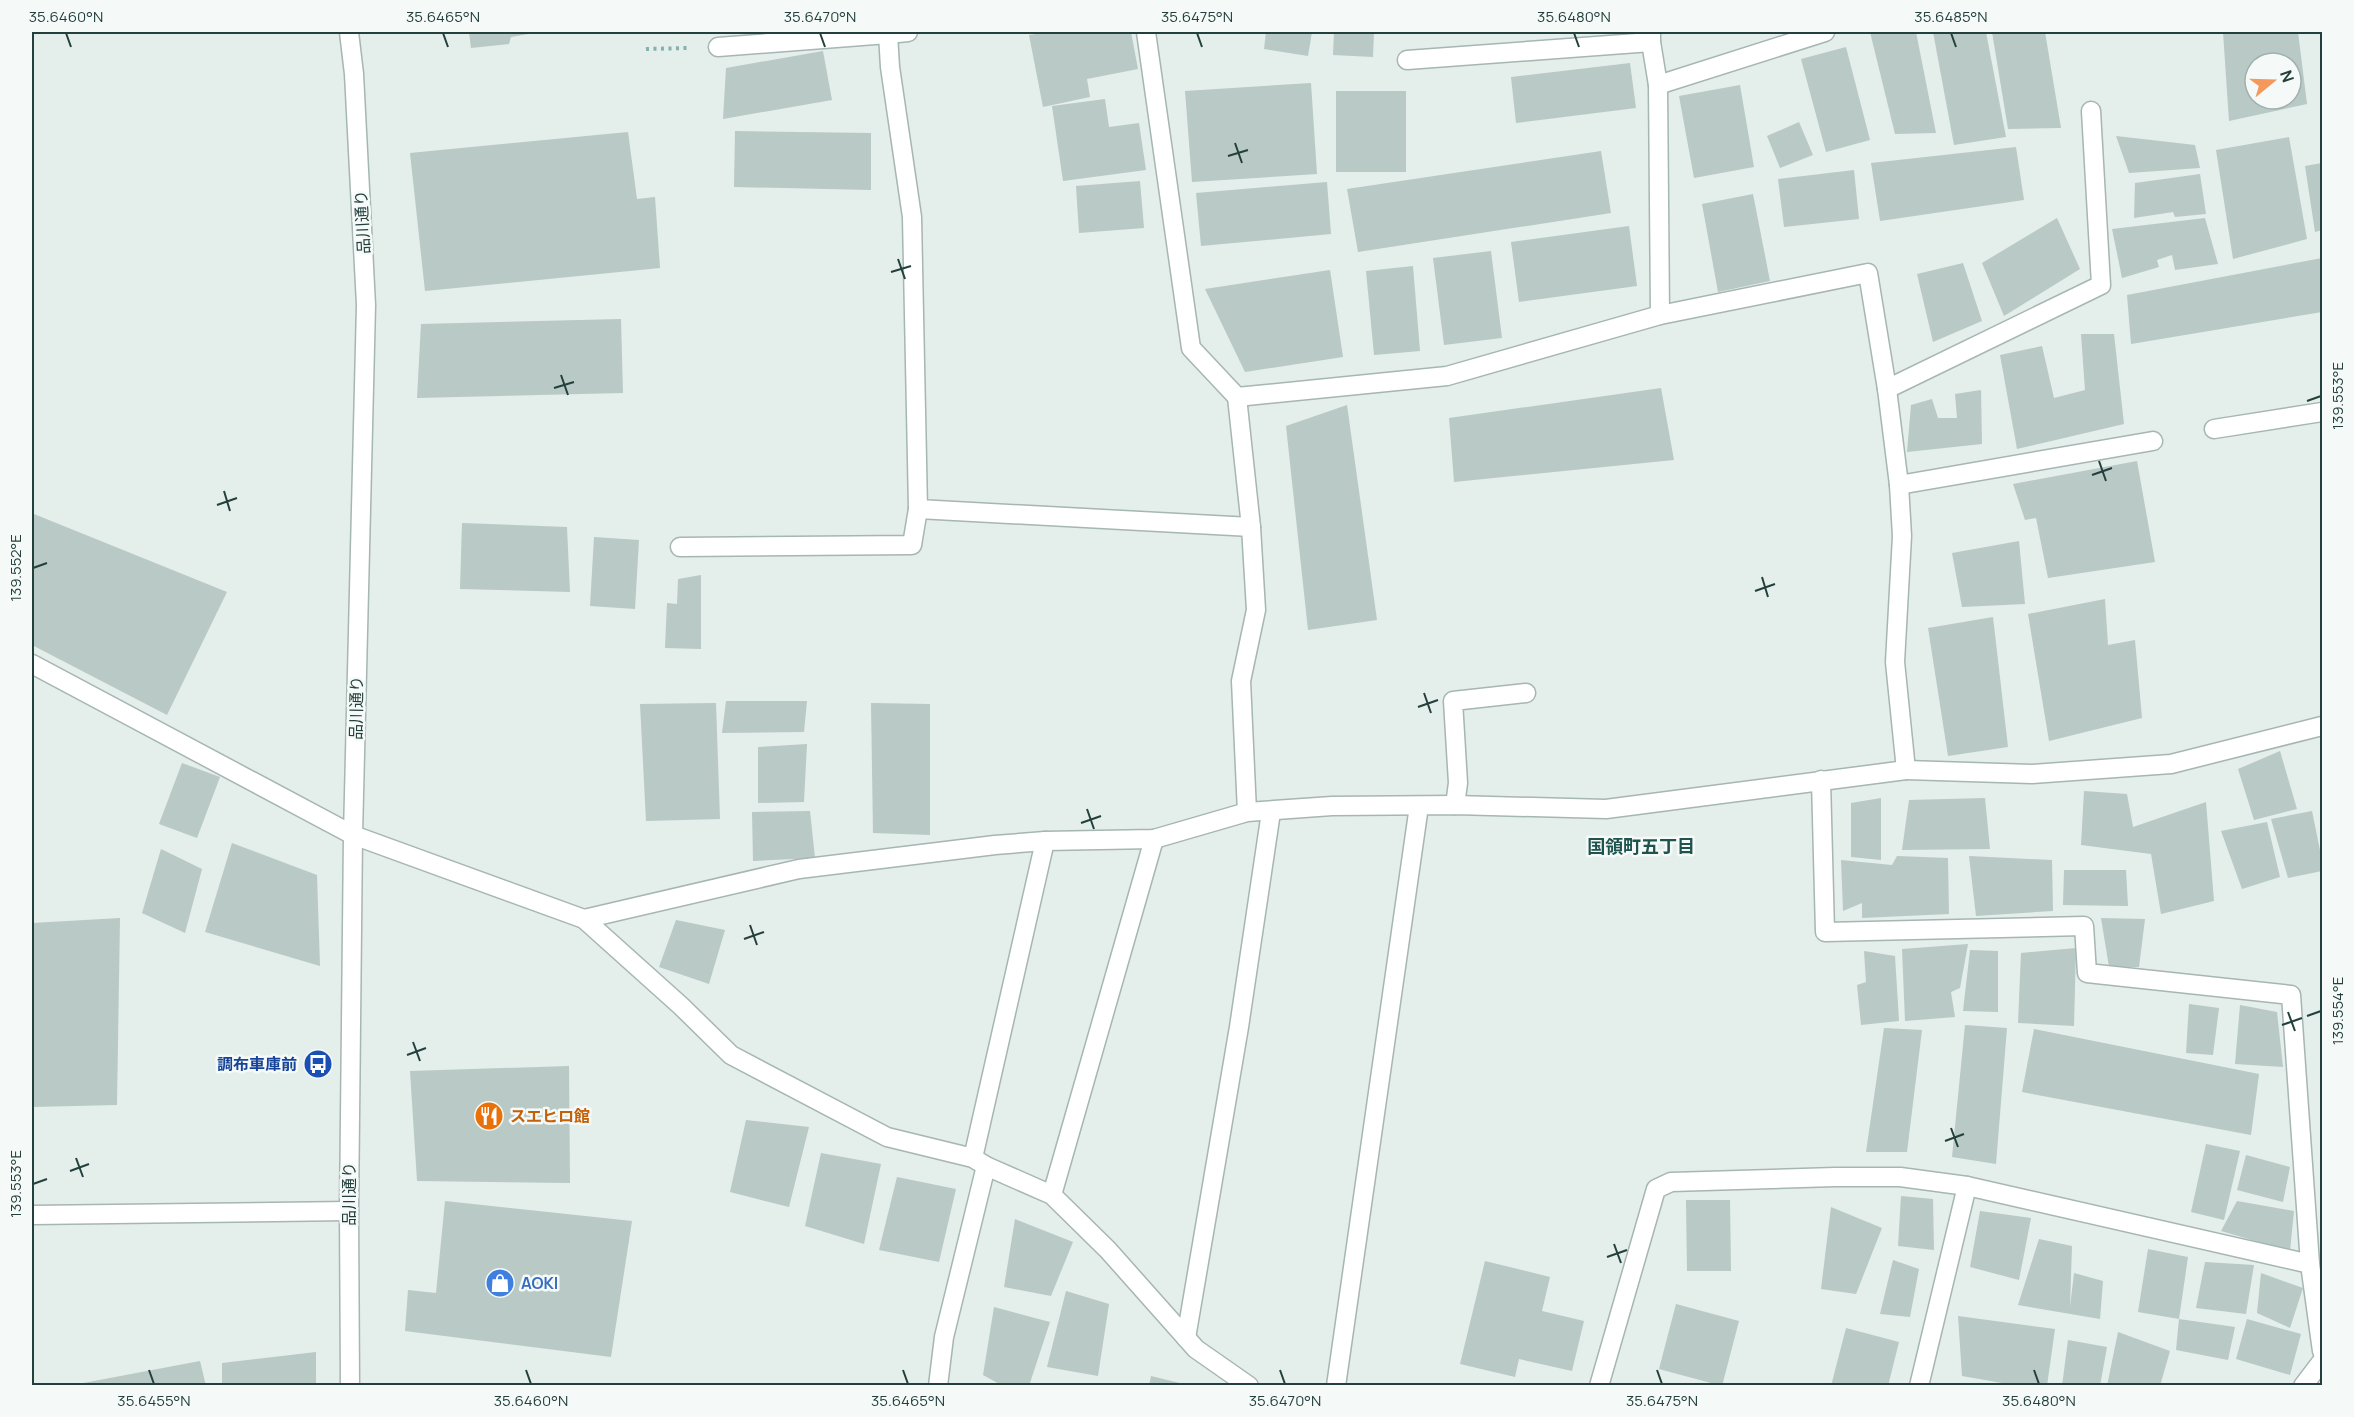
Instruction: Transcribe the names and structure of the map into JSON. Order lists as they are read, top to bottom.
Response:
{
  "streets": {
    "street": ["品川通り"]
  },
  "districts": ["国領町五丁目"],
  "places": {
    "bus stop": ["調布車庫前"],
    "restaurant": ["スエヒロ館"],
    "shop": ["AOKI"]
  },
  "north": "right",
  "coordinates": [
    "35.6460°N",
    "35.6465°N",
    "35.6470°N",
    "35.6475°N",
    "35.6480°N",
    "35.6485°N",
    "139.553°E",
    "139.552°E",
    "139.554°E",
    "35.6455°N"
  ]
}
